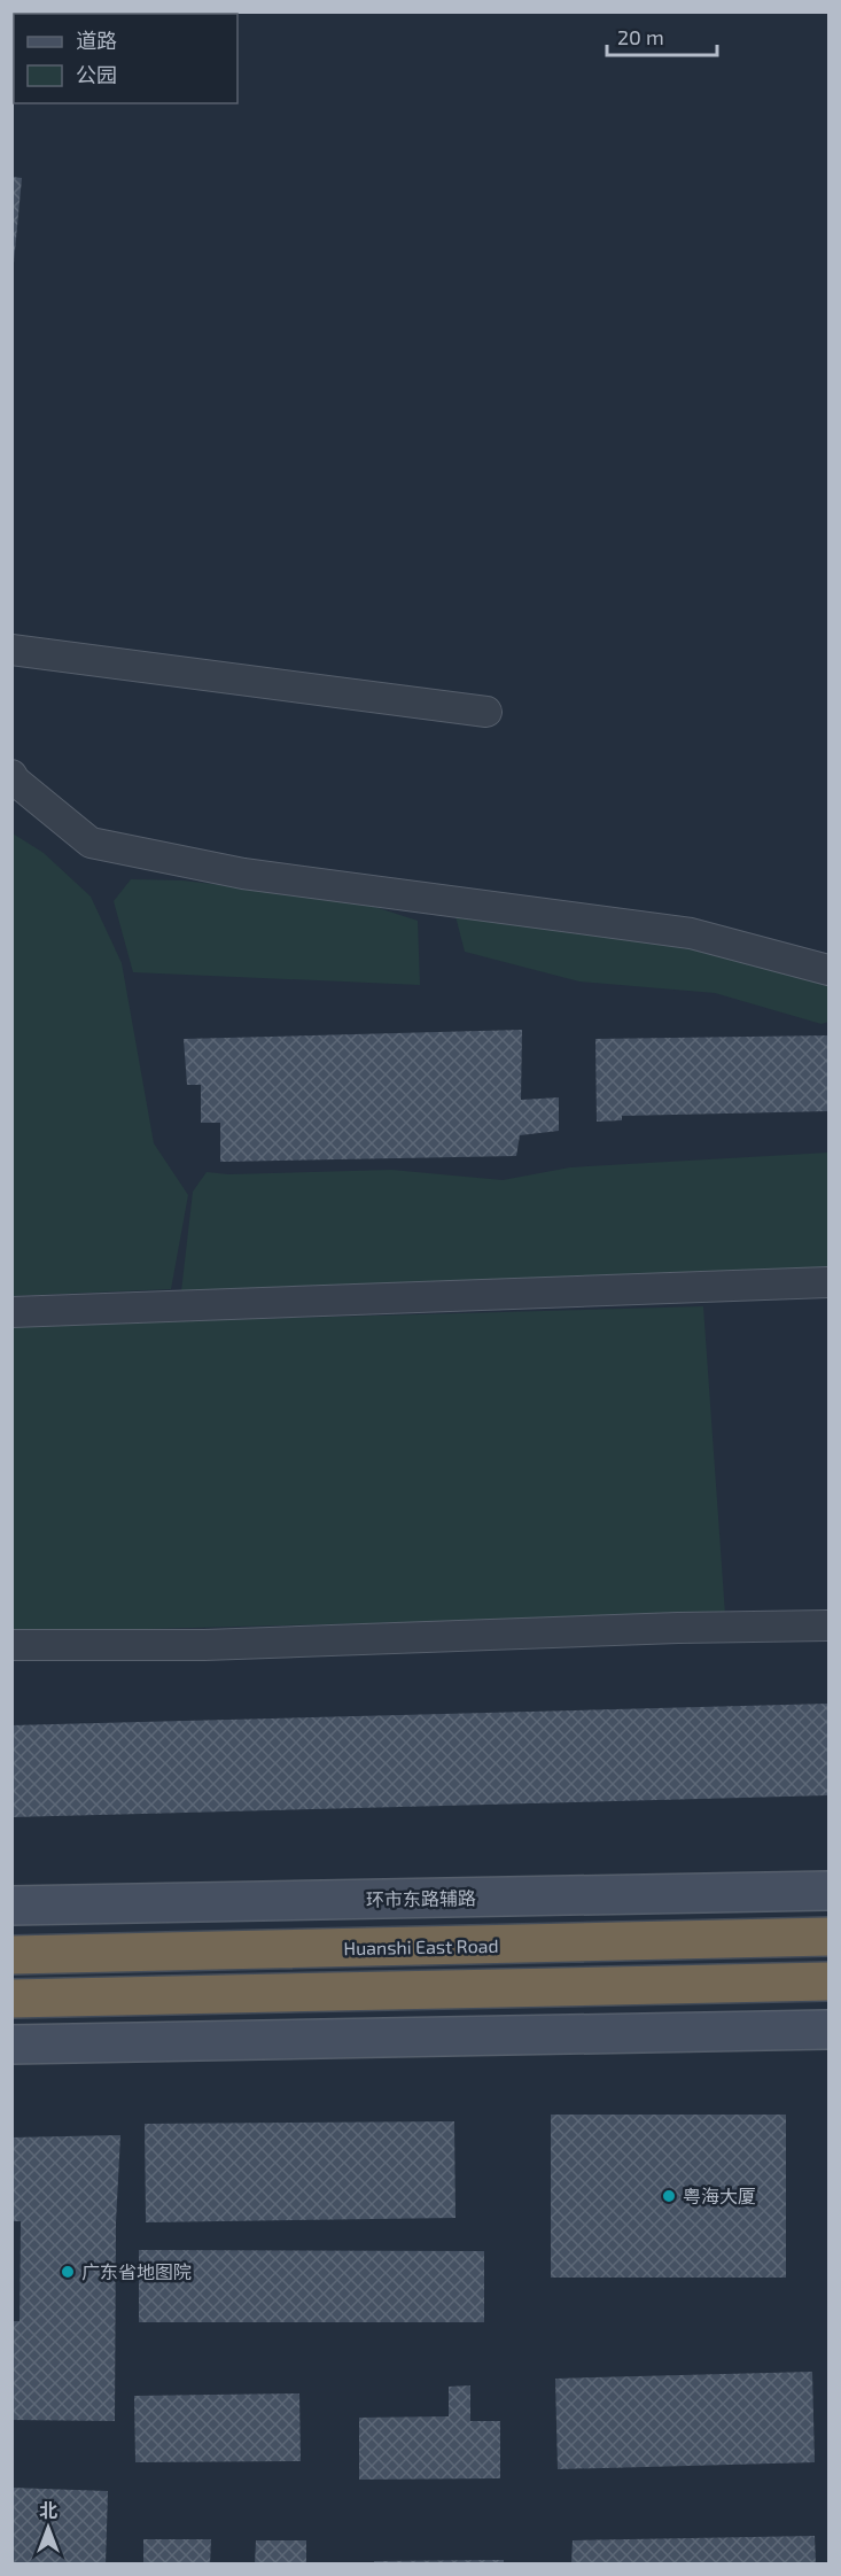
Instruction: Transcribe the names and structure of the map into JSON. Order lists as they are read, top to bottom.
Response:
{
  "streets": {
    "highway": ["Huanshi East Road"],
    "main road": ["环市东路辅路"]
  },
  "places": ["粤海大厦", "广东省地图院"],
  "legend": ["道路", "公园"],
  "scale_bar": "20 m",
  "north": "top"
}
